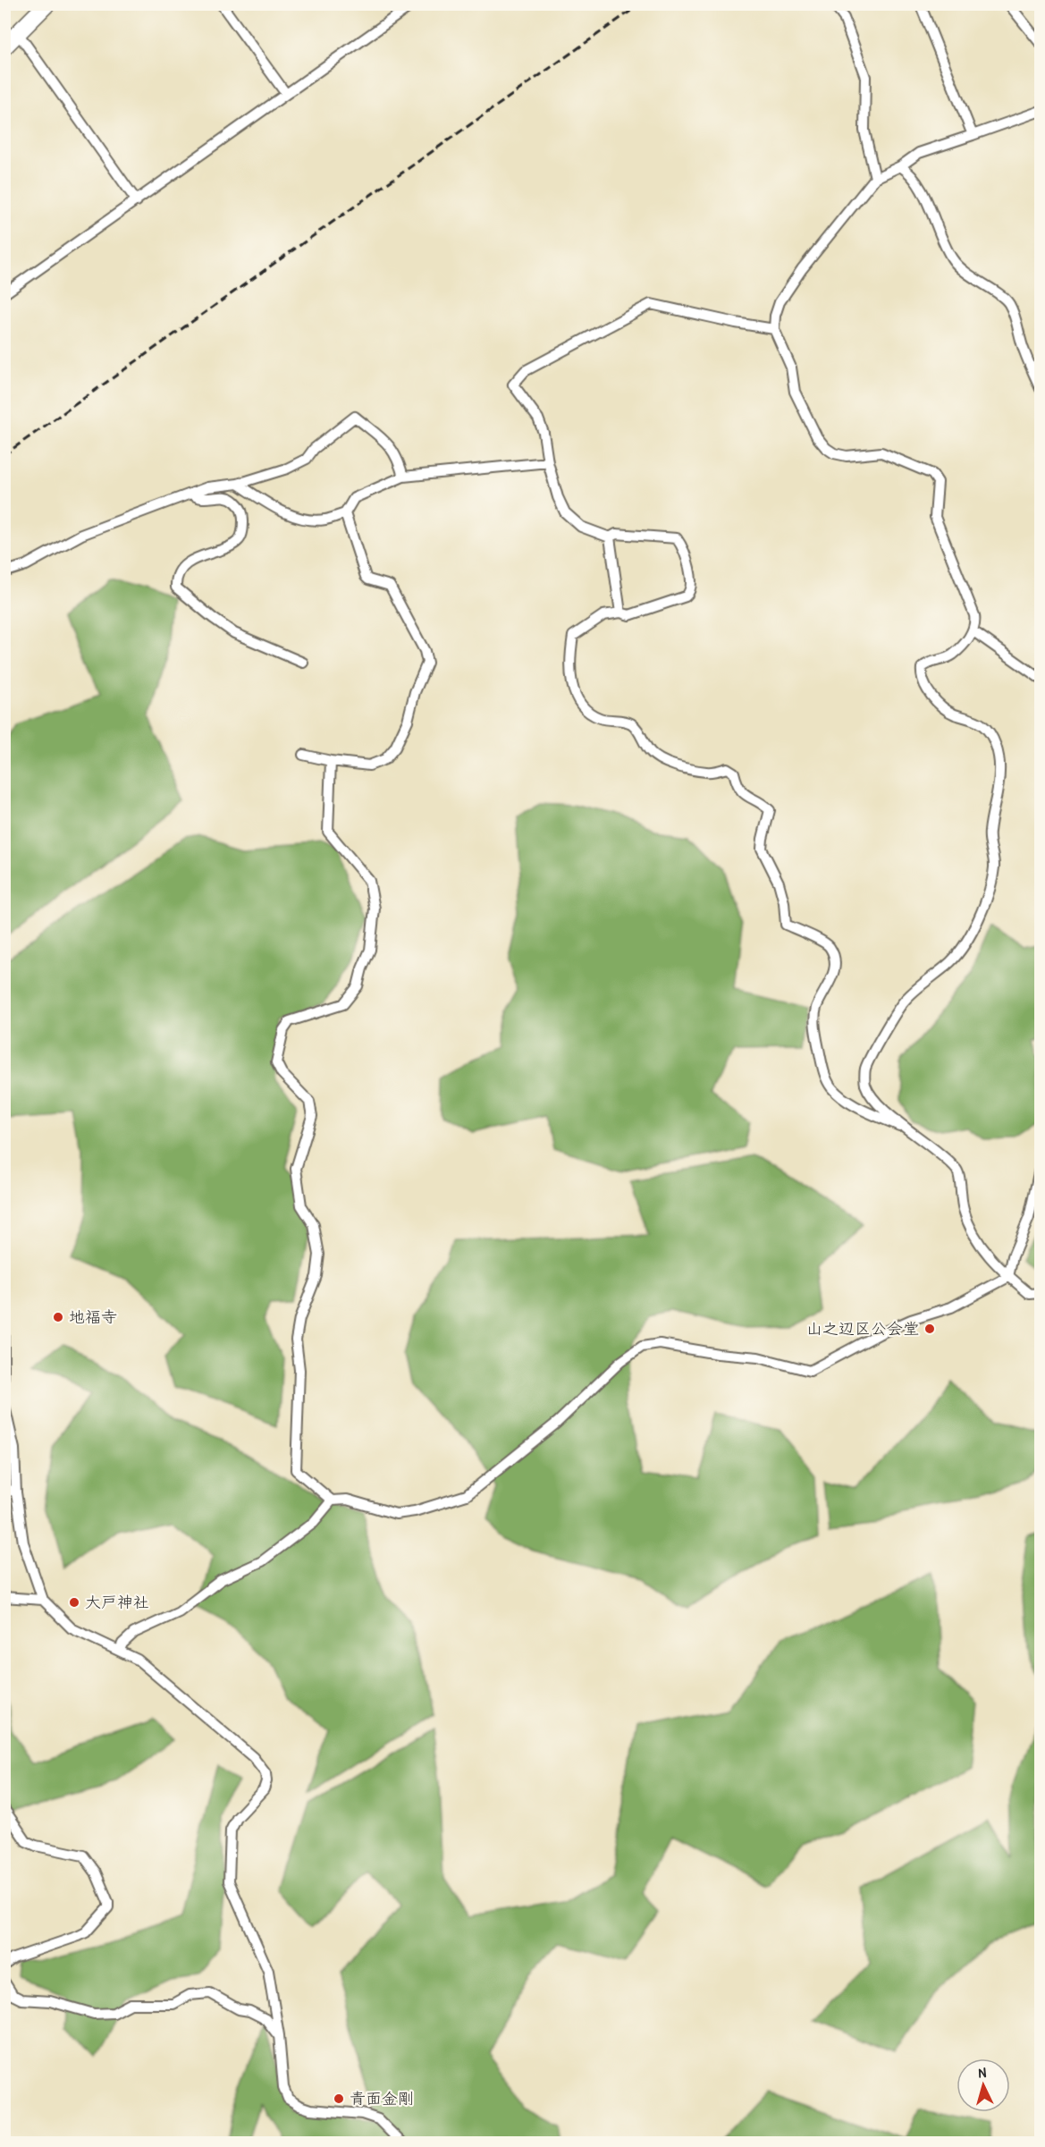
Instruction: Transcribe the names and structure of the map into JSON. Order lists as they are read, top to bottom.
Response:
{
  "places": [
    "地福寺",
    "山之辺区公会堂",
    "大戸神社",
    "青面金剛"
  ],
  "north": "top"
}
